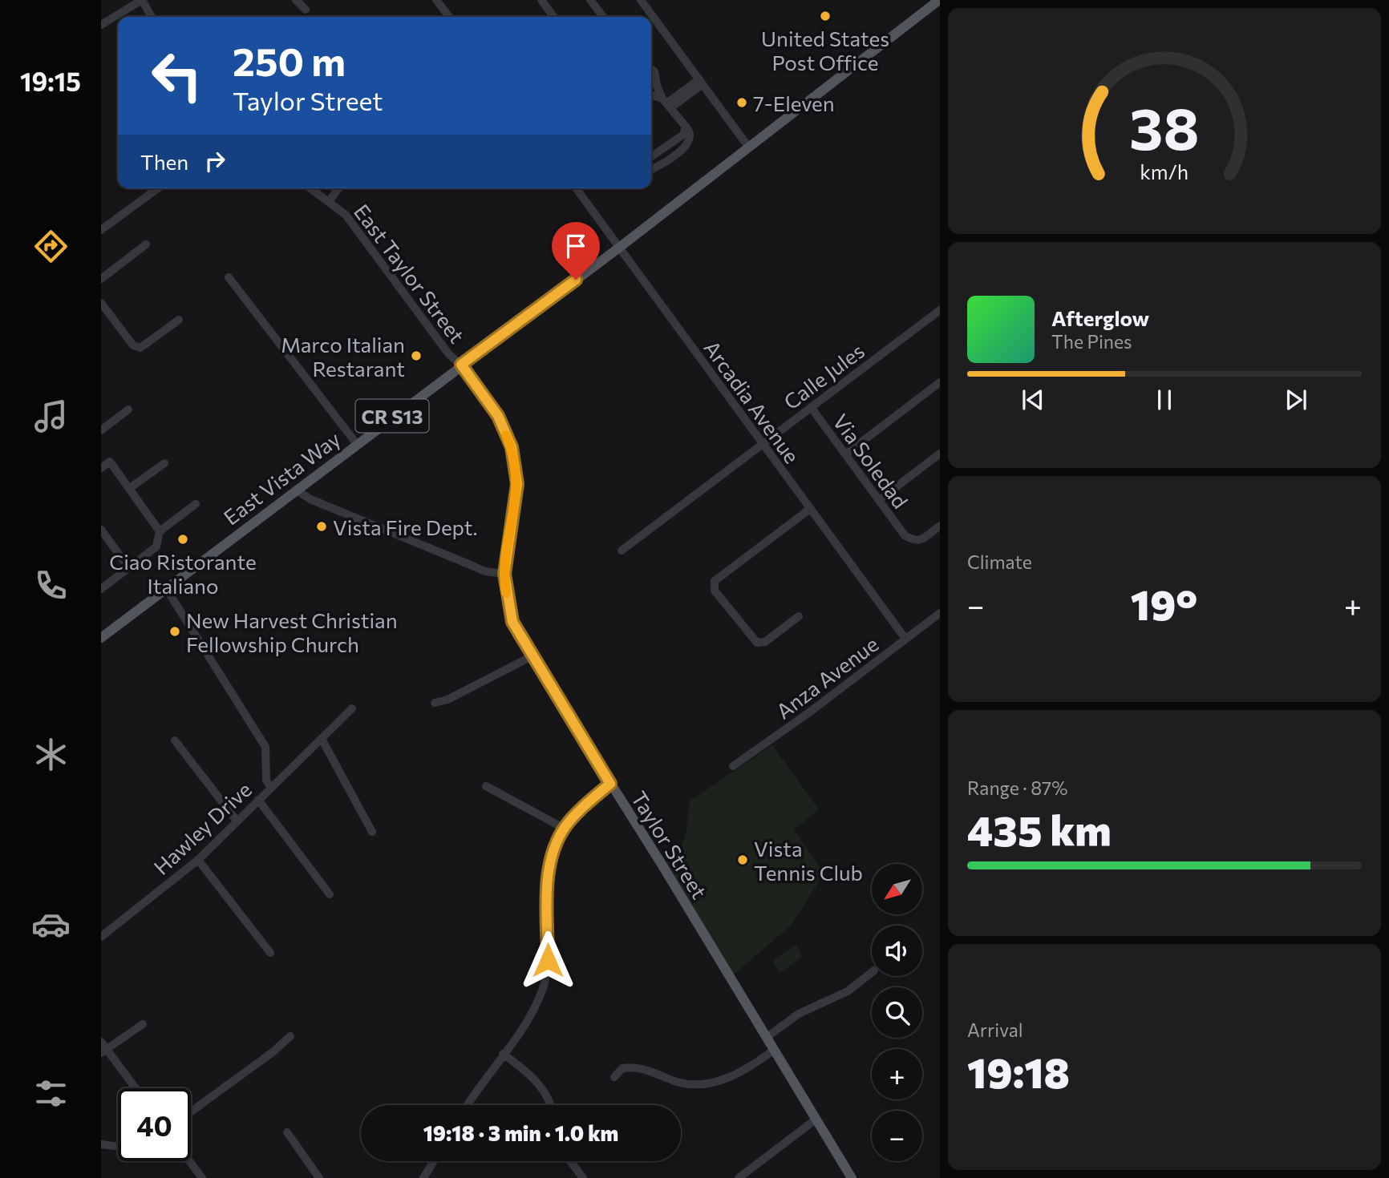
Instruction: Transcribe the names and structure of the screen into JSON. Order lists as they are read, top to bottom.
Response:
{
  "streets": {
    "main road": ["CR S13", "East Vista Way", "Taylor Street"],
    "street": [
      "East Taylor Street",
      "Calle Jules",
      "Arcadia Avenue",
      "Via Soledad",
      "Anza Avenue",
      "Hawley Drive"
    ]
  },
  "crossings": [
    ["East Taylor Street", "East Vista Way"],
    ["East Taylor Street", "Taylor Street"],
    ["Calle Jules", "Arcadia Avenue"],
    ["Calle Jules", "Via Soledad"],
    ["Arcadia Avenue", "East Vista Way"],
    ["Arcadia Avenue", "Anza Avenue"],
    ["East Vista Way", "Taylor Street"]
  ],
  "places": [
    "United States Post Office",
    "7-Eleven",
    "Marco Italian Restarant",
    "Vista Fire Dept.",
    "Ciao Ristorante Italiano",
    "New Harvest Christian Fellowship Church",
    "Vista Tennis Club"
  ],
  "north": "bottom left",
  "page": {
    "tabs": "19:15",
    "turn": ["250 m", "Taylor Street"],
    "then": "Then",
    "song": ["Afterglow", "The Pines"],
    "tile": [
      "Climate",
      ["Range · 87%", "435 km"],
      ["Arrival", "19:18"]
    ],
    "heat": ["−", "19°", "+"],
    "map_buttons": ["+", "−"],
    "limit": "40",
    "trip": "19:18 · 3 min · 1.0 km",
    "gauge": ["38", "km/h"]
  }
}
